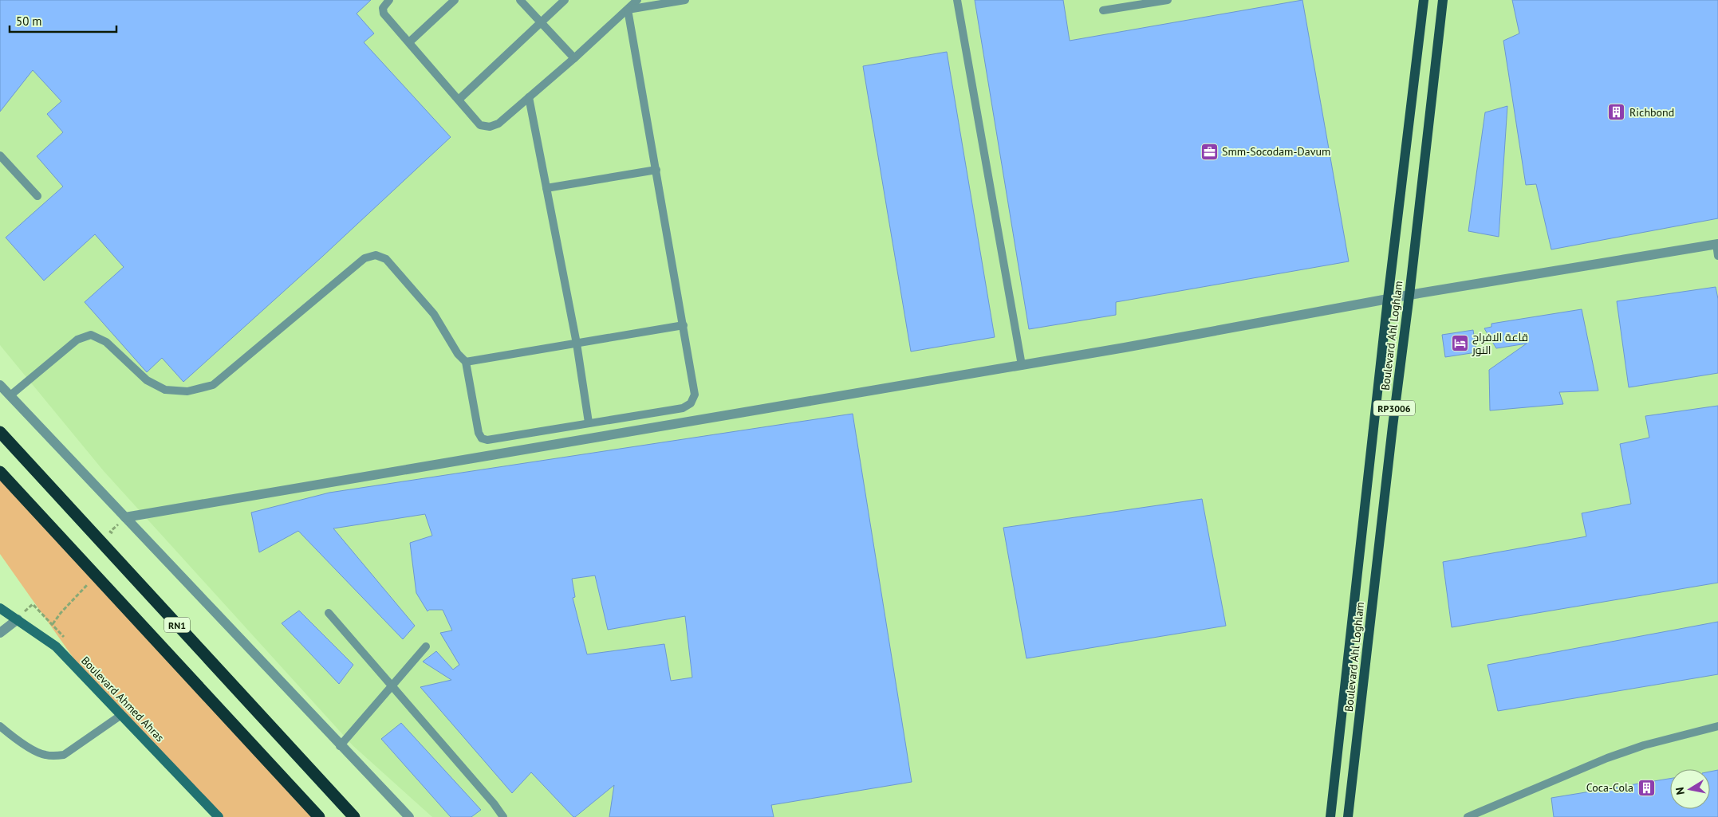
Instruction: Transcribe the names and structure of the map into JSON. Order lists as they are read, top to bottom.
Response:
{
  "streets": {
    "highway": ["RN1"],
    "main road": ["Boulevard Ahl Loghlam", "RP3006"],
    "street": ["Boulevard Ahmed Ahras"]
  },
  "places": {
    "building": ["Richbond", "Coca-Cola"],
    "office": ["Smm-Socodam-Davum"],
    "hotel": ["قاعة الافراح النور"]
  },
  "scale_bar": "50 m",
  "north": "left"
}
